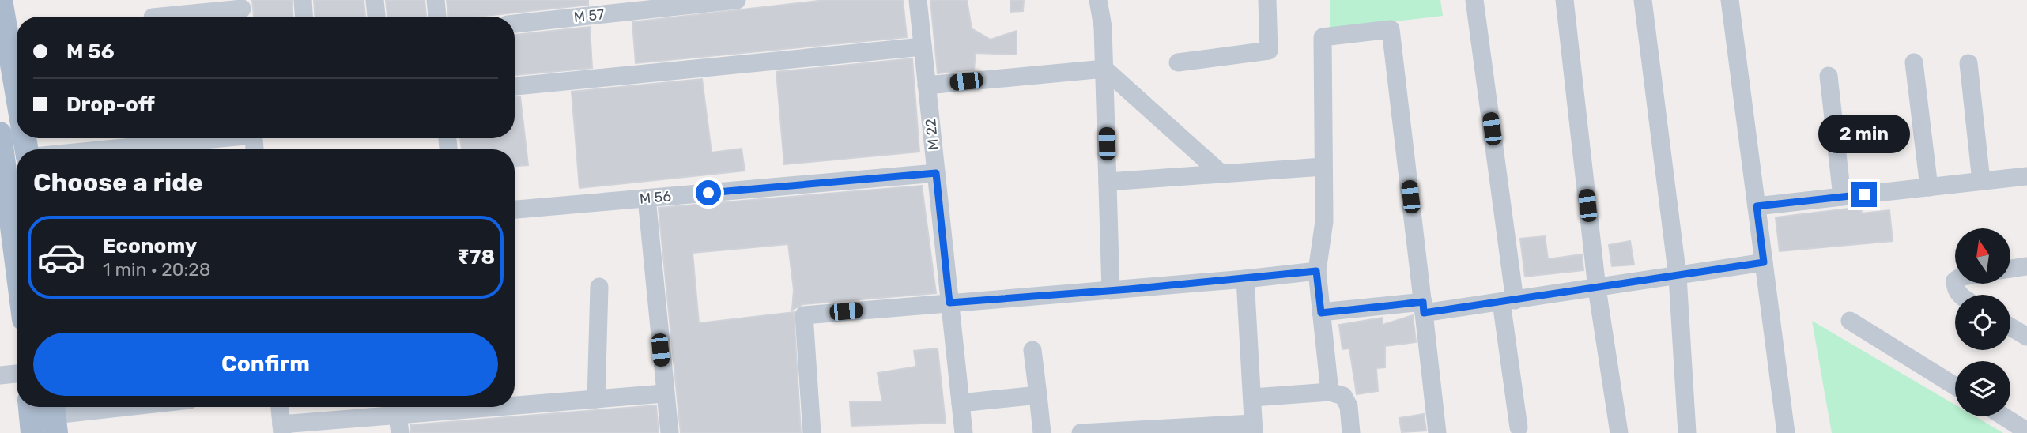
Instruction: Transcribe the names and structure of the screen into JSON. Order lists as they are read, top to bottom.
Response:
{
  "streets": {
    "street": ["M 57", "M 22", "M 56"]
  },
  "crossings": [
    ["M 22", "M 56"]
  ],
  "north": "top",
  "page": {
    "banner": ["M 56", "Drop-off"],
    "bubble": "2 min",
    "heading": "Choose a ride",
    "list": [
      {
        "name": "Economy",
        "note": "1 min · 20:28",
        "value": "₹78"
      }
    ],
    "buttons": "Confirm"
  }
}
